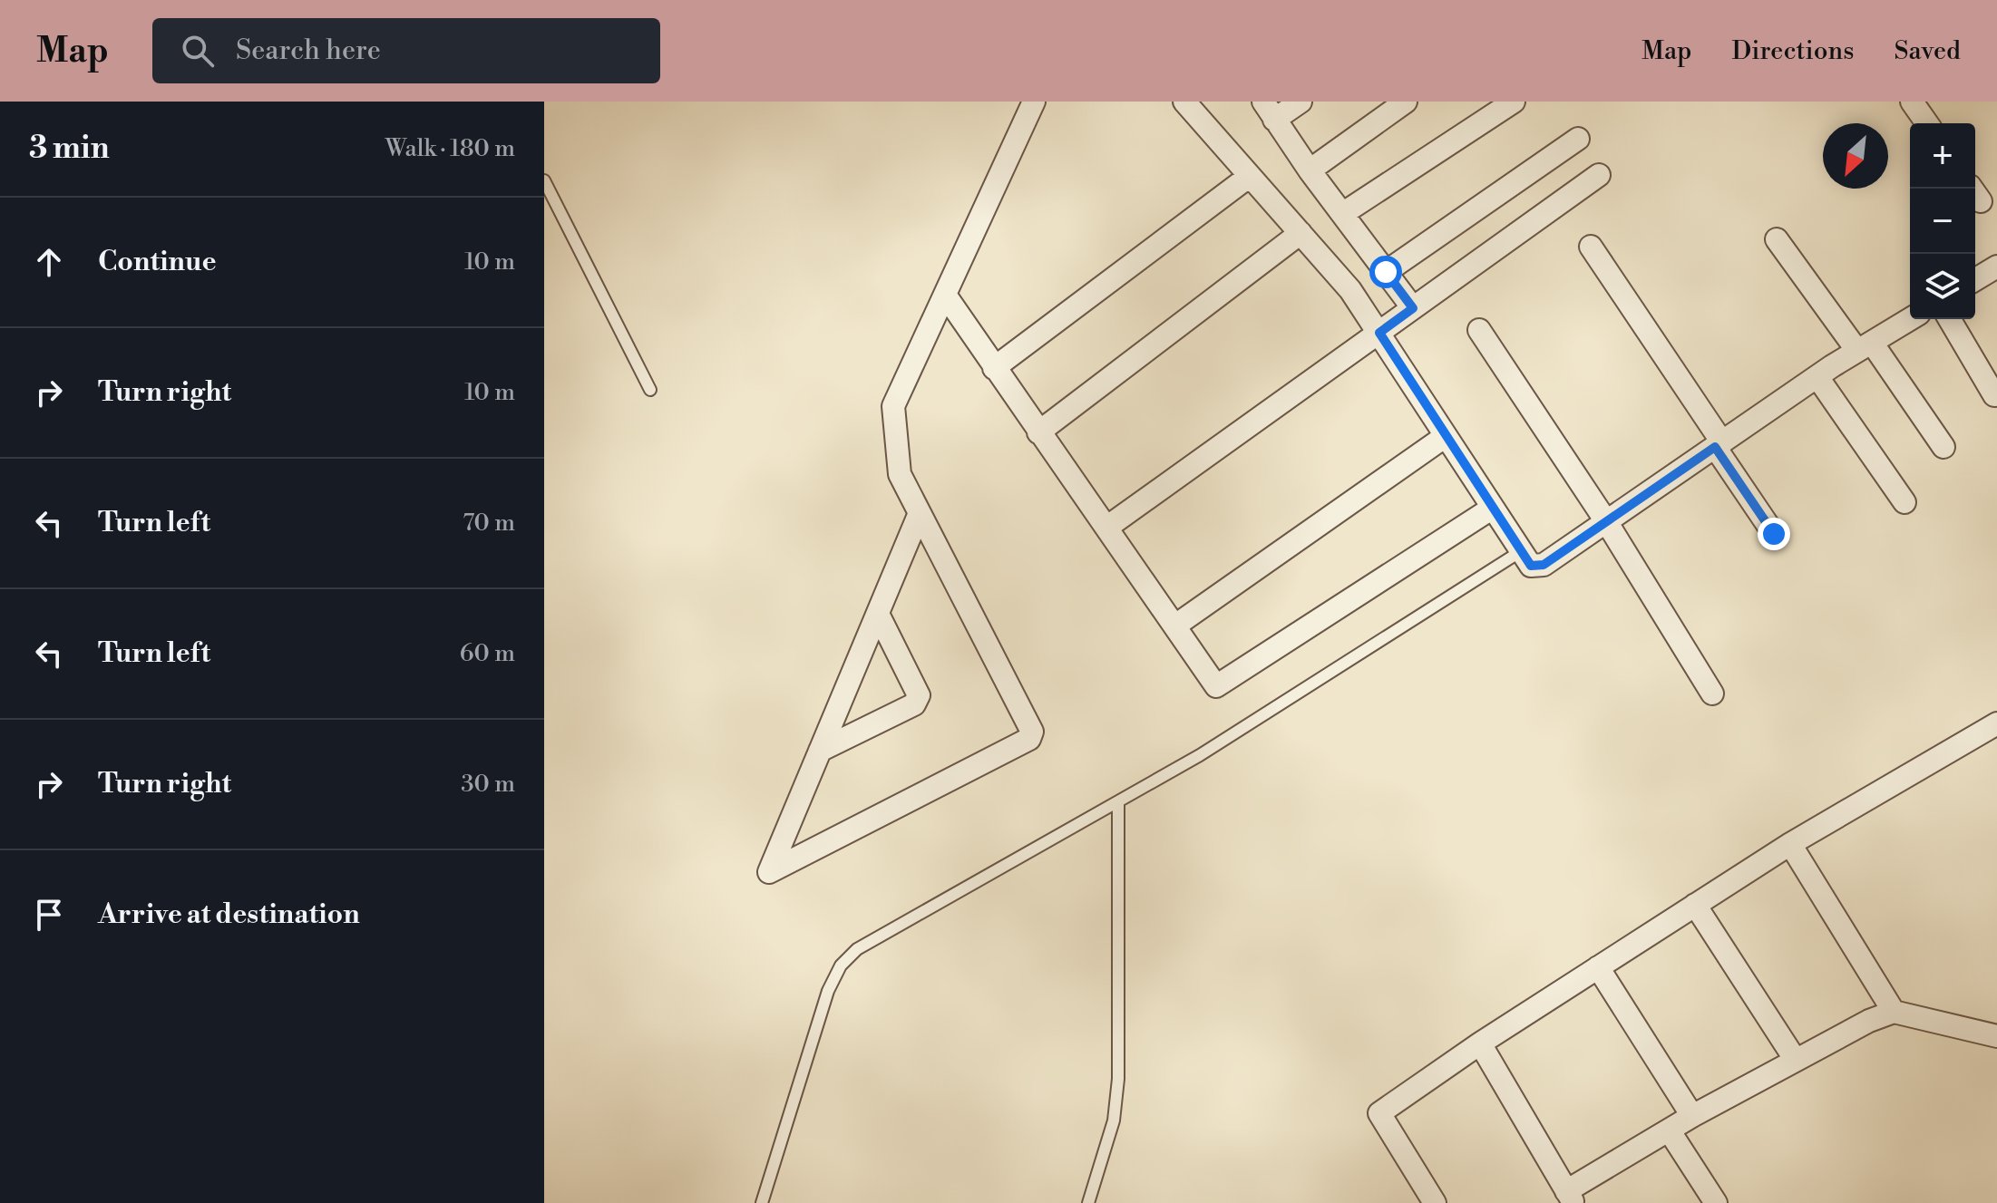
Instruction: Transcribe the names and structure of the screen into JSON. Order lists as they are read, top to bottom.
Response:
{
  "north": "bottom left",
  "page": {
    "header": "Map",
    "search": "Search here",
    "nav": ["Map", "Directions", "Saved"],
    "heading": ["3 min", "Walk · 180 m"],
    "map_buttons": ["+", "−"],
    "list": [
      ["Continue", "10 m"],
      ["Turn right", "10 m"],
      ["Turn left", "70 m"],
      ["Turn left", "60 m"],
      ["Turn right", "30 m"],
      "Arrive at destination"
    ]
  }
}
